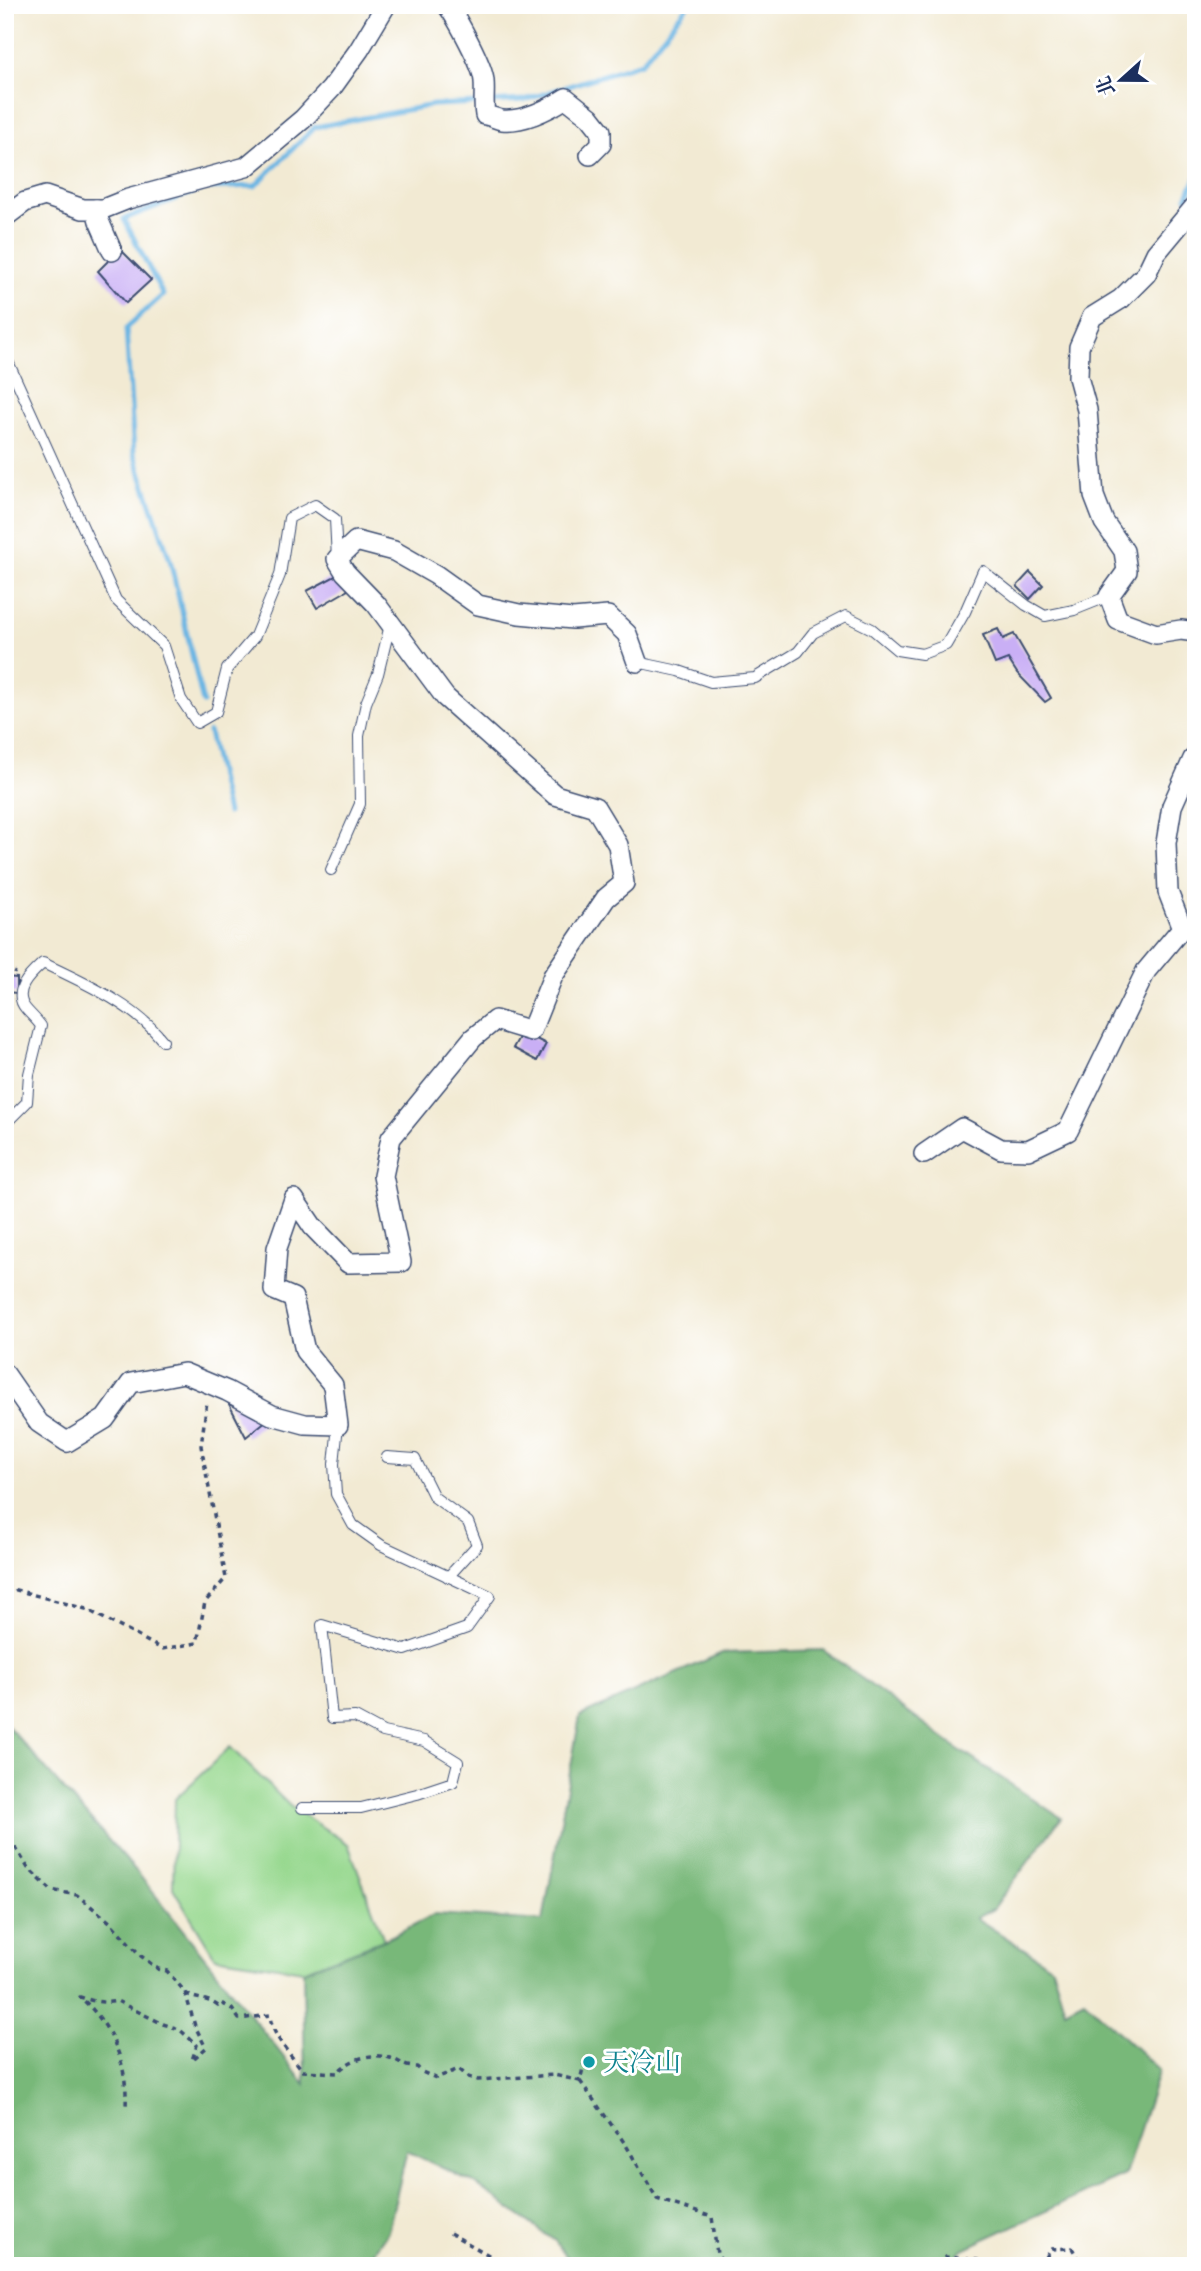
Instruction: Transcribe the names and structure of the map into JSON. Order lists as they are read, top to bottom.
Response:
{
  "places": ["天冷山"],
  "north": "left"
}
